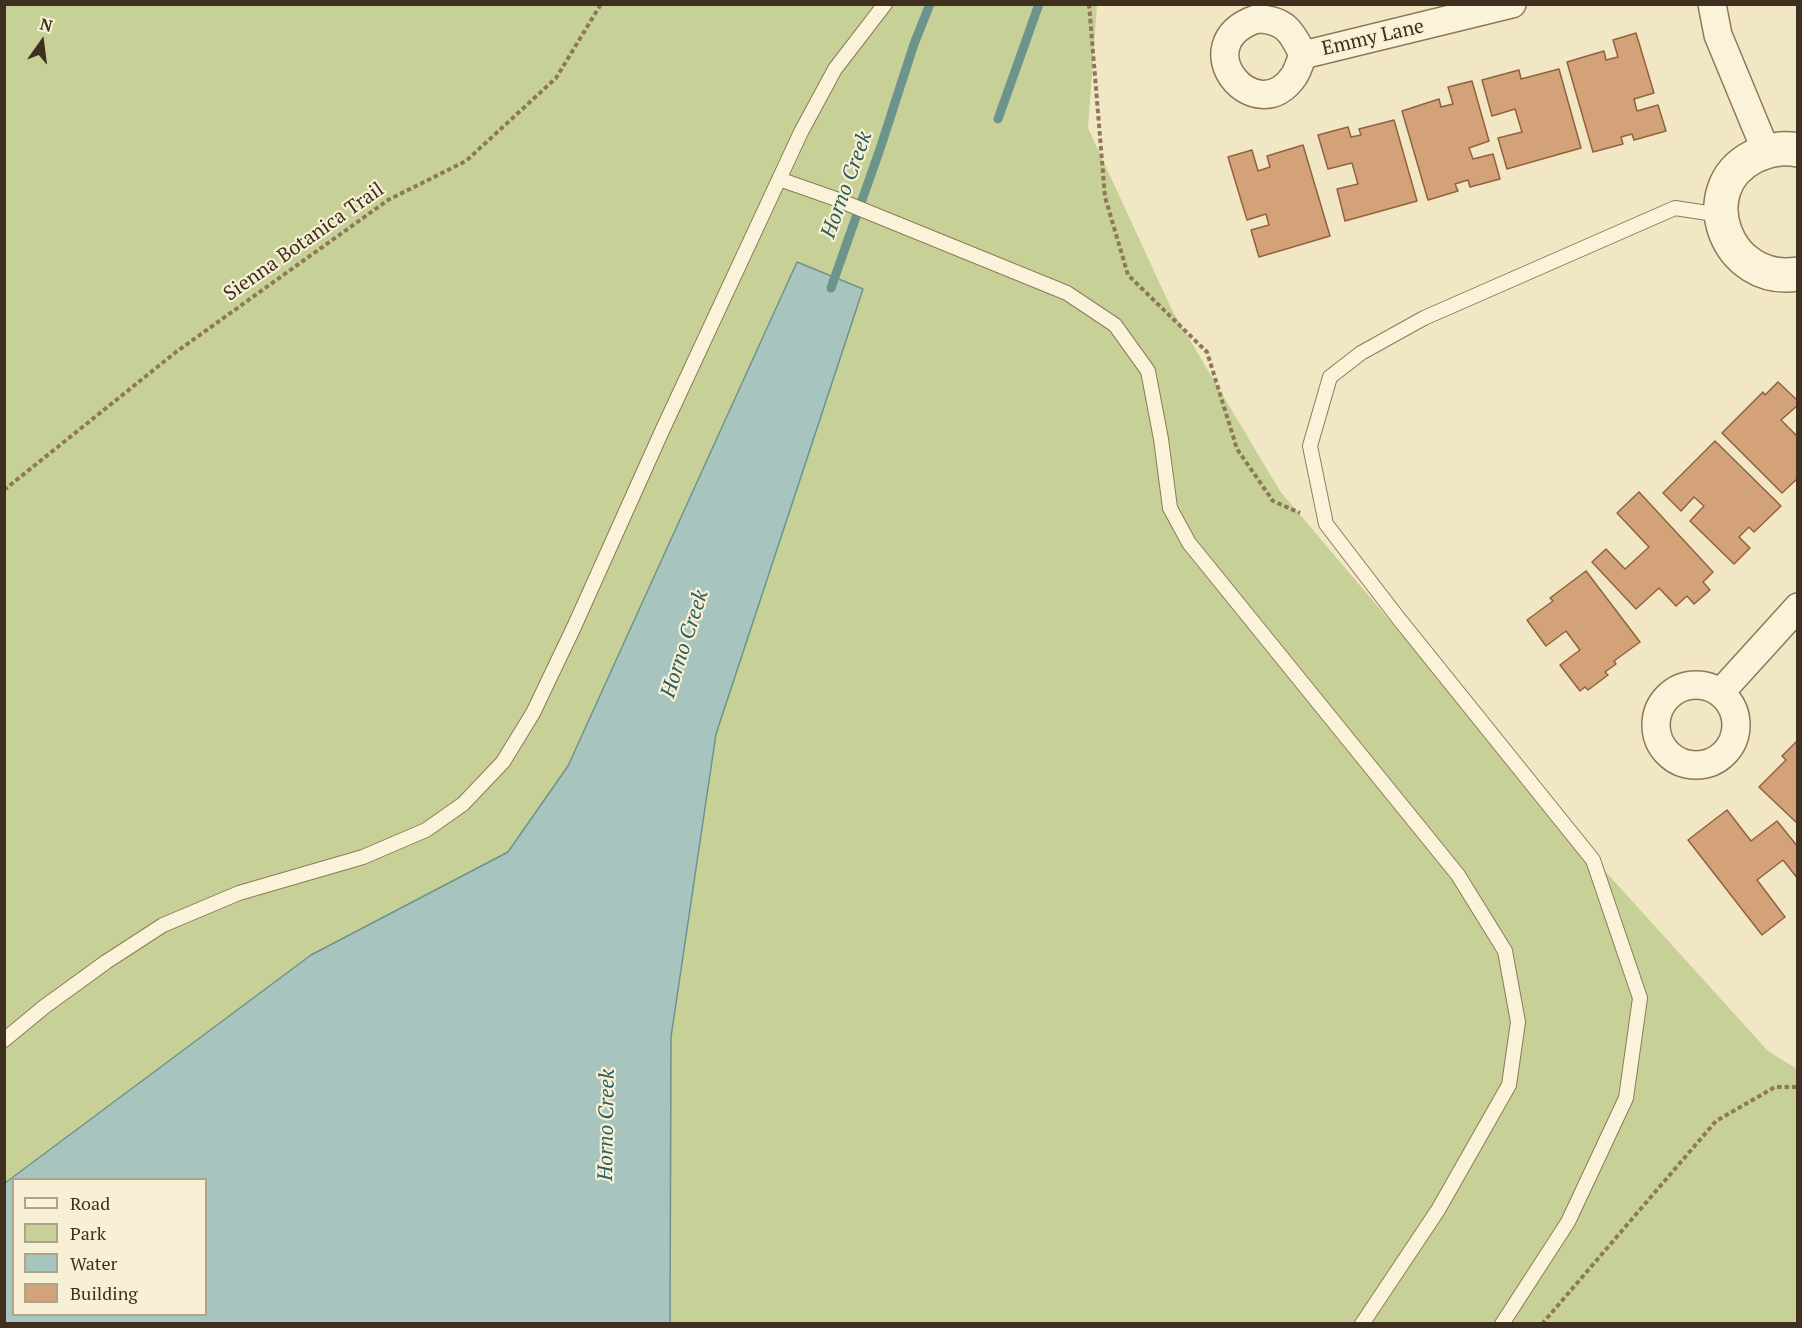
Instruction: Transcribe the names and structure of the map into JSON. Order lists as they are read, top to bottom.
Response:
{
  "streets": {
    "street": ["Emmy Lane"],
    "path": ["Sienna Botanica Trail"]
  },
  "water": ["Horno Creek"],
  "legend": [
    "Road",
    "Park",
    "Water",
    "Building"
  ],
  "north": "top"
}
